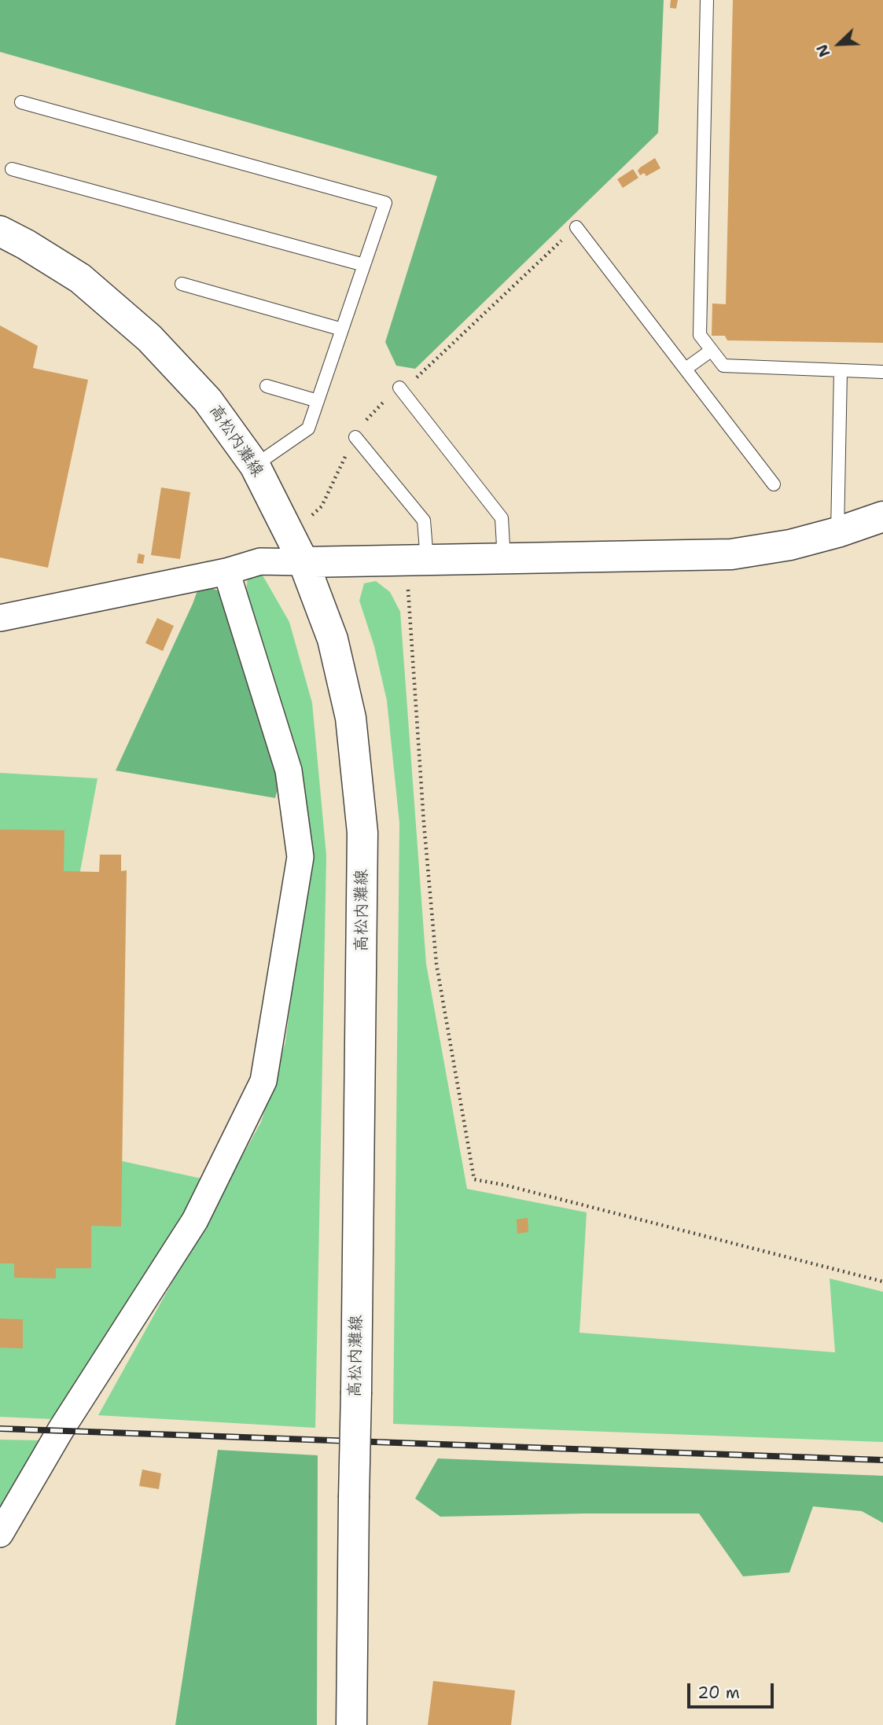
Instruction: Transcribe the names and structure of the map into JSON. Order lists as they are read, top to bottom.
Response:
{
  "streets": {
    "main road": ["高松内灘線"]
  },
  "scale_bar": "20 m",
  "north": "bottom left"
}
